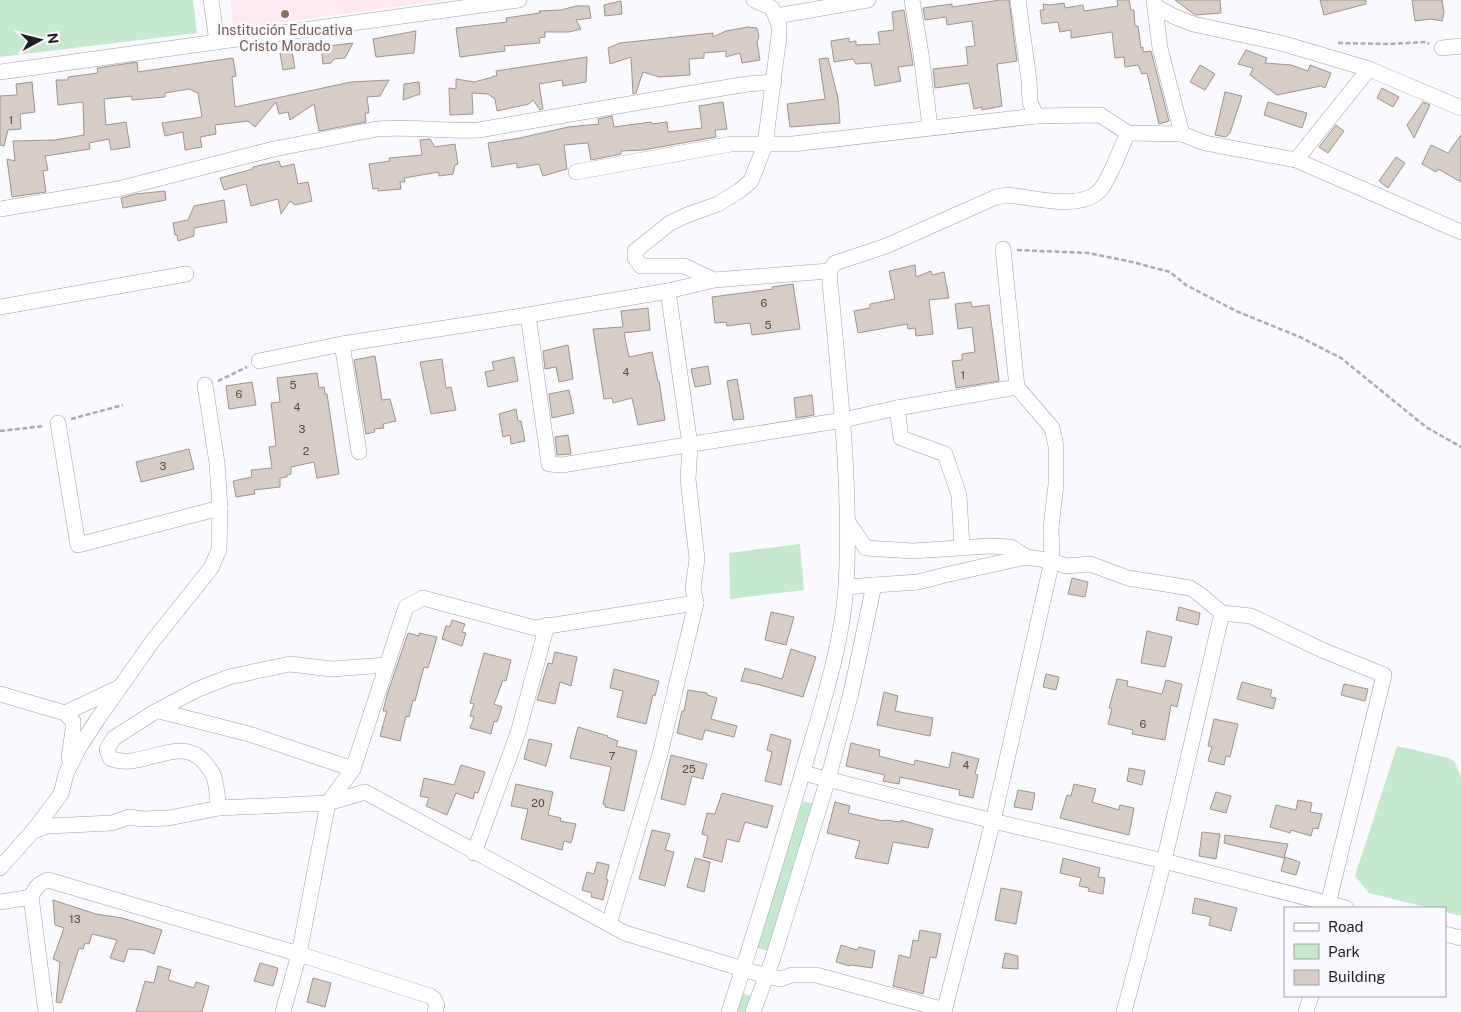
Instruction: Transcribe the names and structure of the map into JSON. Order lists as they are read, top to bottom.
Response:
{
  "places": ["Institución Educativa Cristo Morado"],
  "house_numbers": [
    "1",
    "6",
    "5",
    "4",
    "1",
    "5",
    "6",
    "4",
    "3",
    "2",
    "3",
    "6",
    "7",
    "4",
    "25",
    "20",
    "13"
  ],
  "legend": ["Road", "Park", "Building"],
  "north": "right"
}
